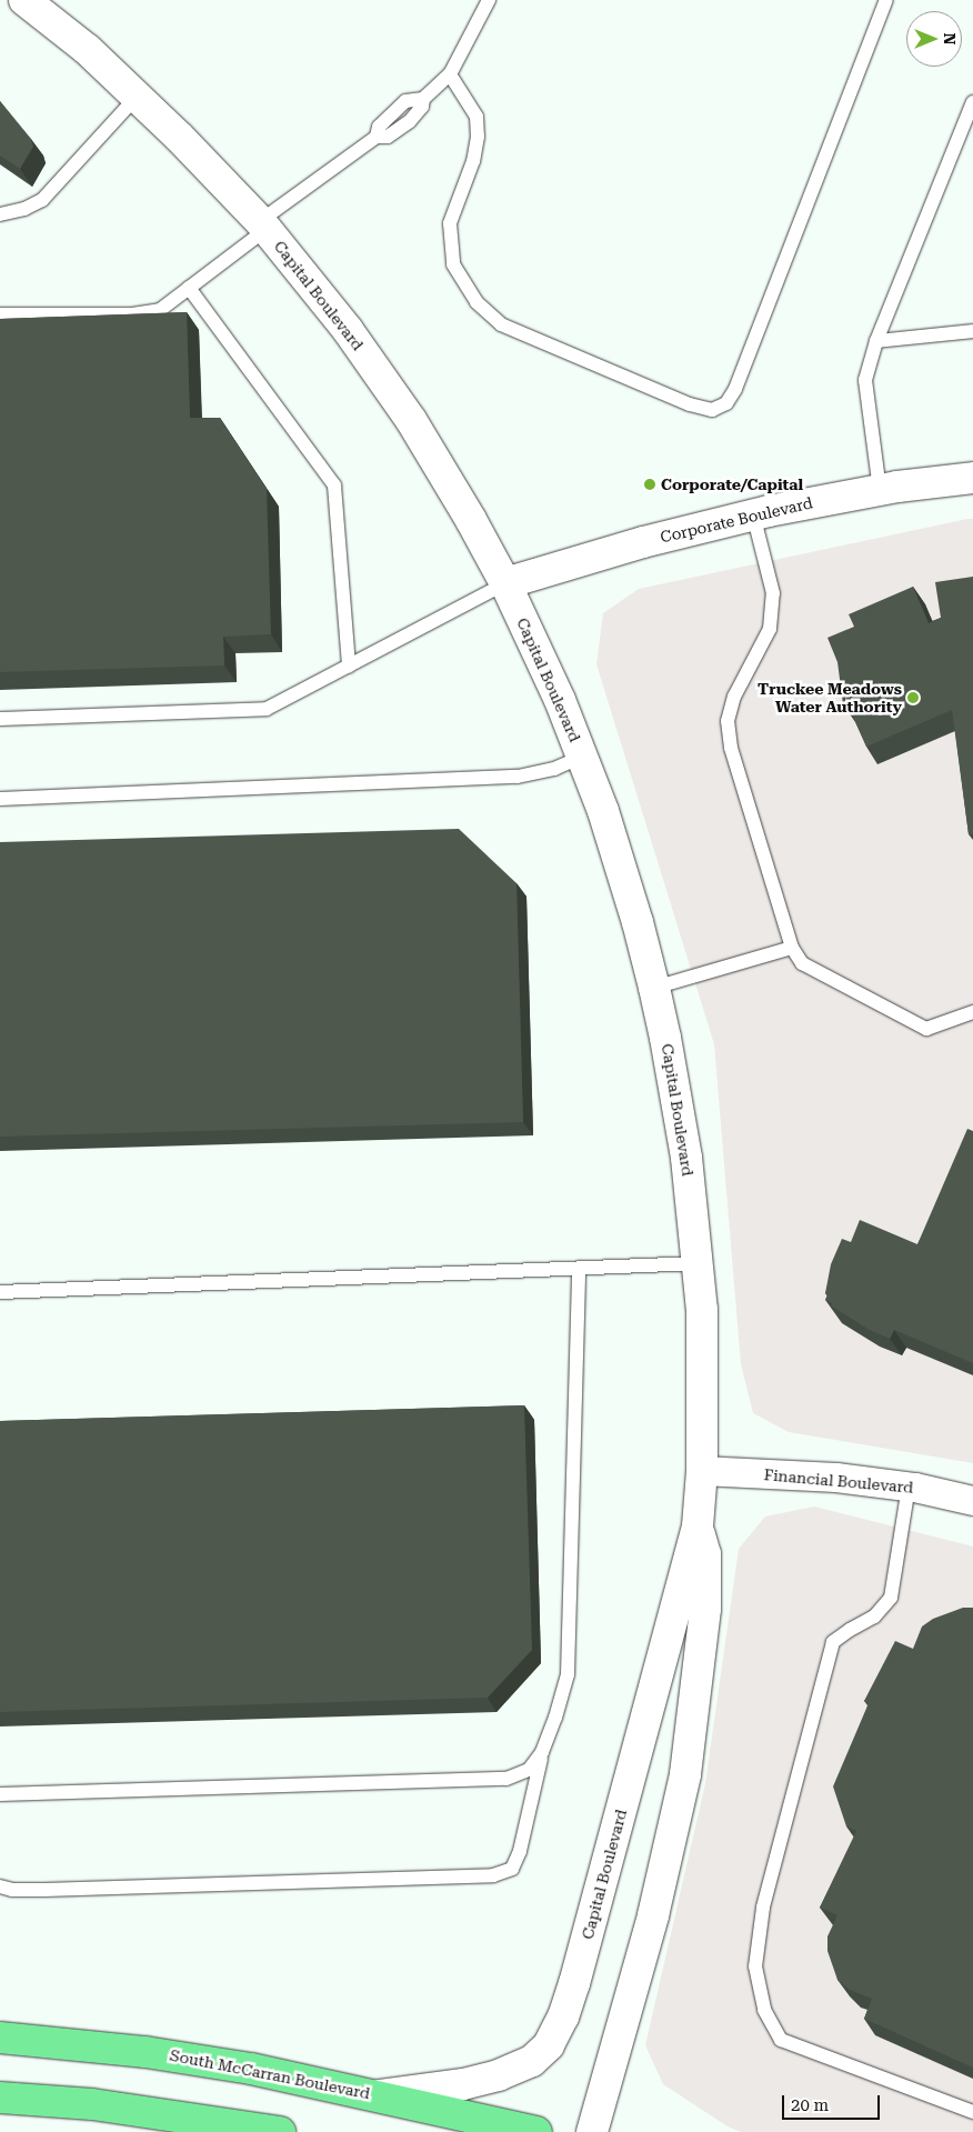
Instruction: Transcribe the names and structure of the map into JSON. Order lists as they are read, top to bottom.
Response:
{
  "streets": {
    "main road": ["South McCarran Boulevard"],
    "street": ["Capital Boulevard", "Corporate Boulevard", "Financial Boulevard"]
  },
  "crossings": [
    ["Capital Boulevard", "Corporate Boulevard"],
    ["Capital Boulevard", "Financial Boulevard"],
    ["Capital Boulevard", "South McCarran Boulevard"]
  ],
  "places": ["Corporate/Capital", "Truckee Meadows Water Authority"],
  "scale_bar": "20 m",
  "north": "right"
}
